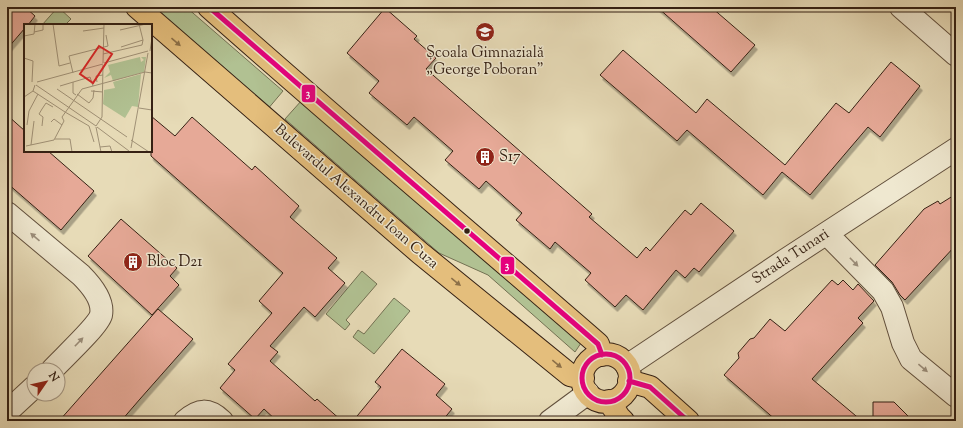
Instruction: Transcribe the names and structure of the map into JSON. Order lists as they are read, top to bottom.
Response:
{
  "streets": {
    "main road": ["Bulevardul Alexandru Ioan Cuza"],
    "street": ["Strada Tunari"]
  },
  "crossings": [
    ["Bulevardul Alexandru Ioan Cuza", "Strada Tunari"]
  ],
  "places": {
    "school or university": ["Școala Gimnazială „George Poboran”"],
    "building": ["S17", "Bloc D21"]
  },
  "lines": ["transit line 3"],
  "north": "top right"
}
